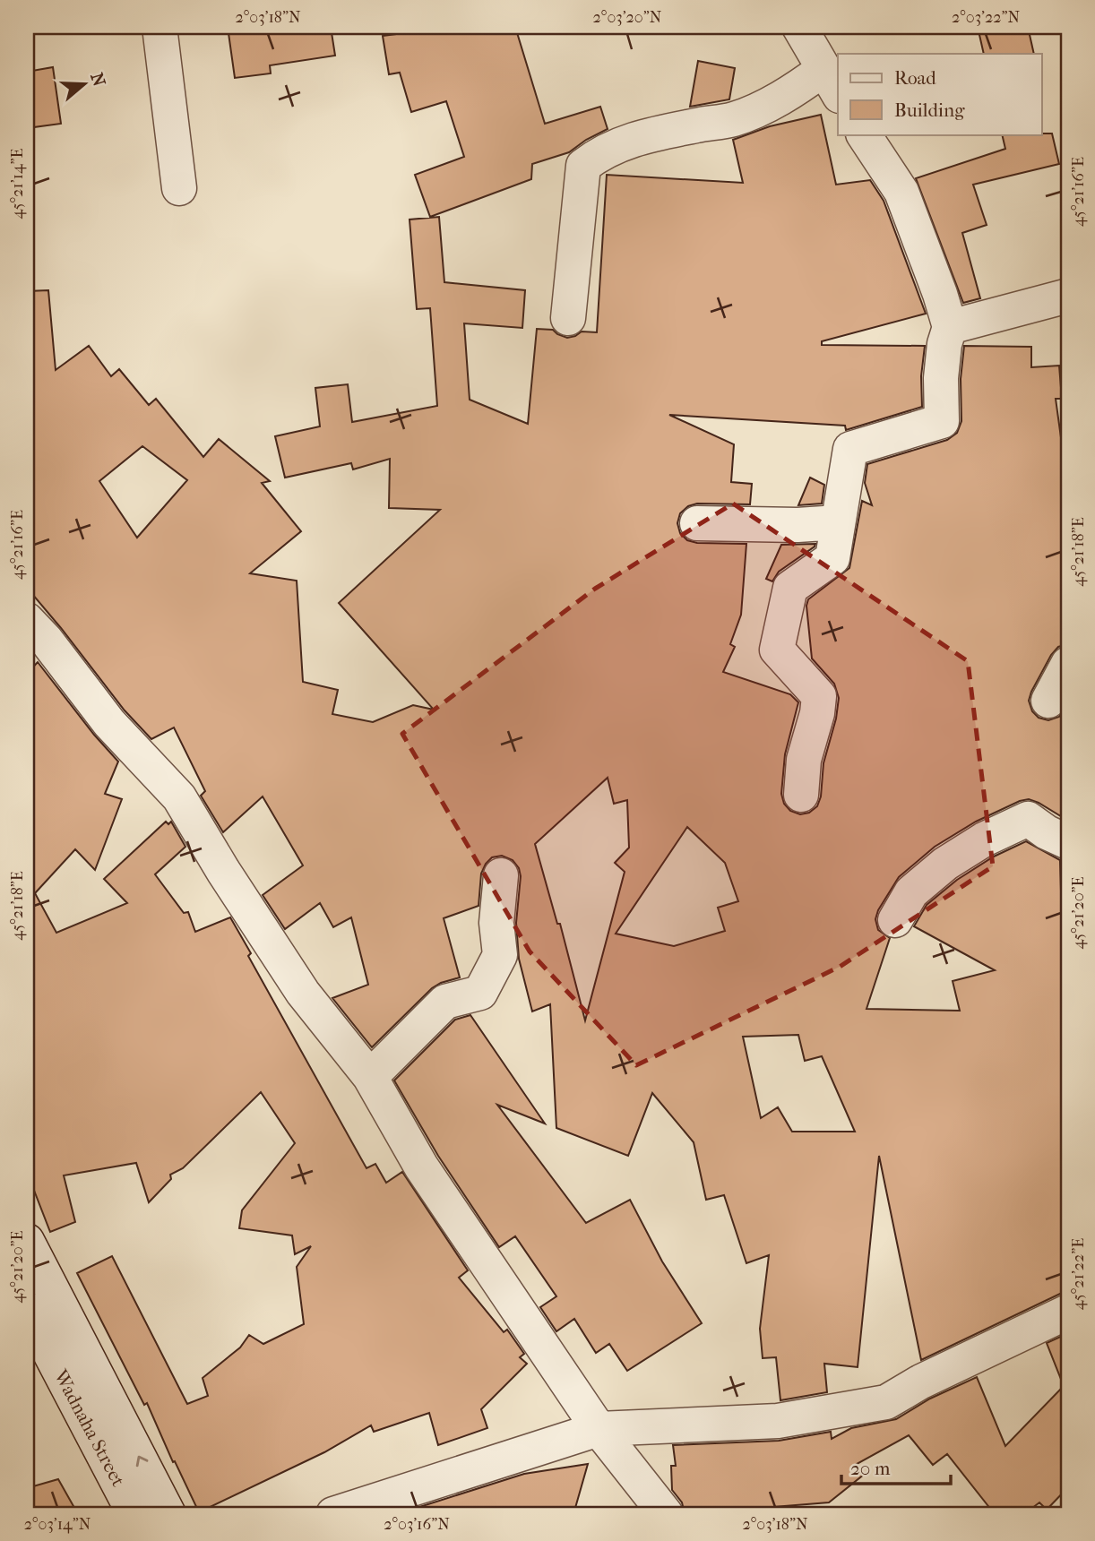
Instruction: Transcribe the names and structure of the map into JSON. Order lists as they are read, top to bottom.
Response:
{
  "streets": {
    "street": ["Wadnaha Street"]
  },
  "legend": ["Road", "Building"],
  "scale_bar": "20 m",
  "north": "right",
  "coordinates": [
    "2°03'18\"N",
    "2°03'20\"N",
    "2°03'22\"N",
    "45°21'14\"E",
    "45°21'16\"E",
    "45°21'18\"E",
    "45°21'20\"E",
    "45°21'22\"E",
    "2°03'14\"N",
    "2°03'16\"N"
  ]
}
